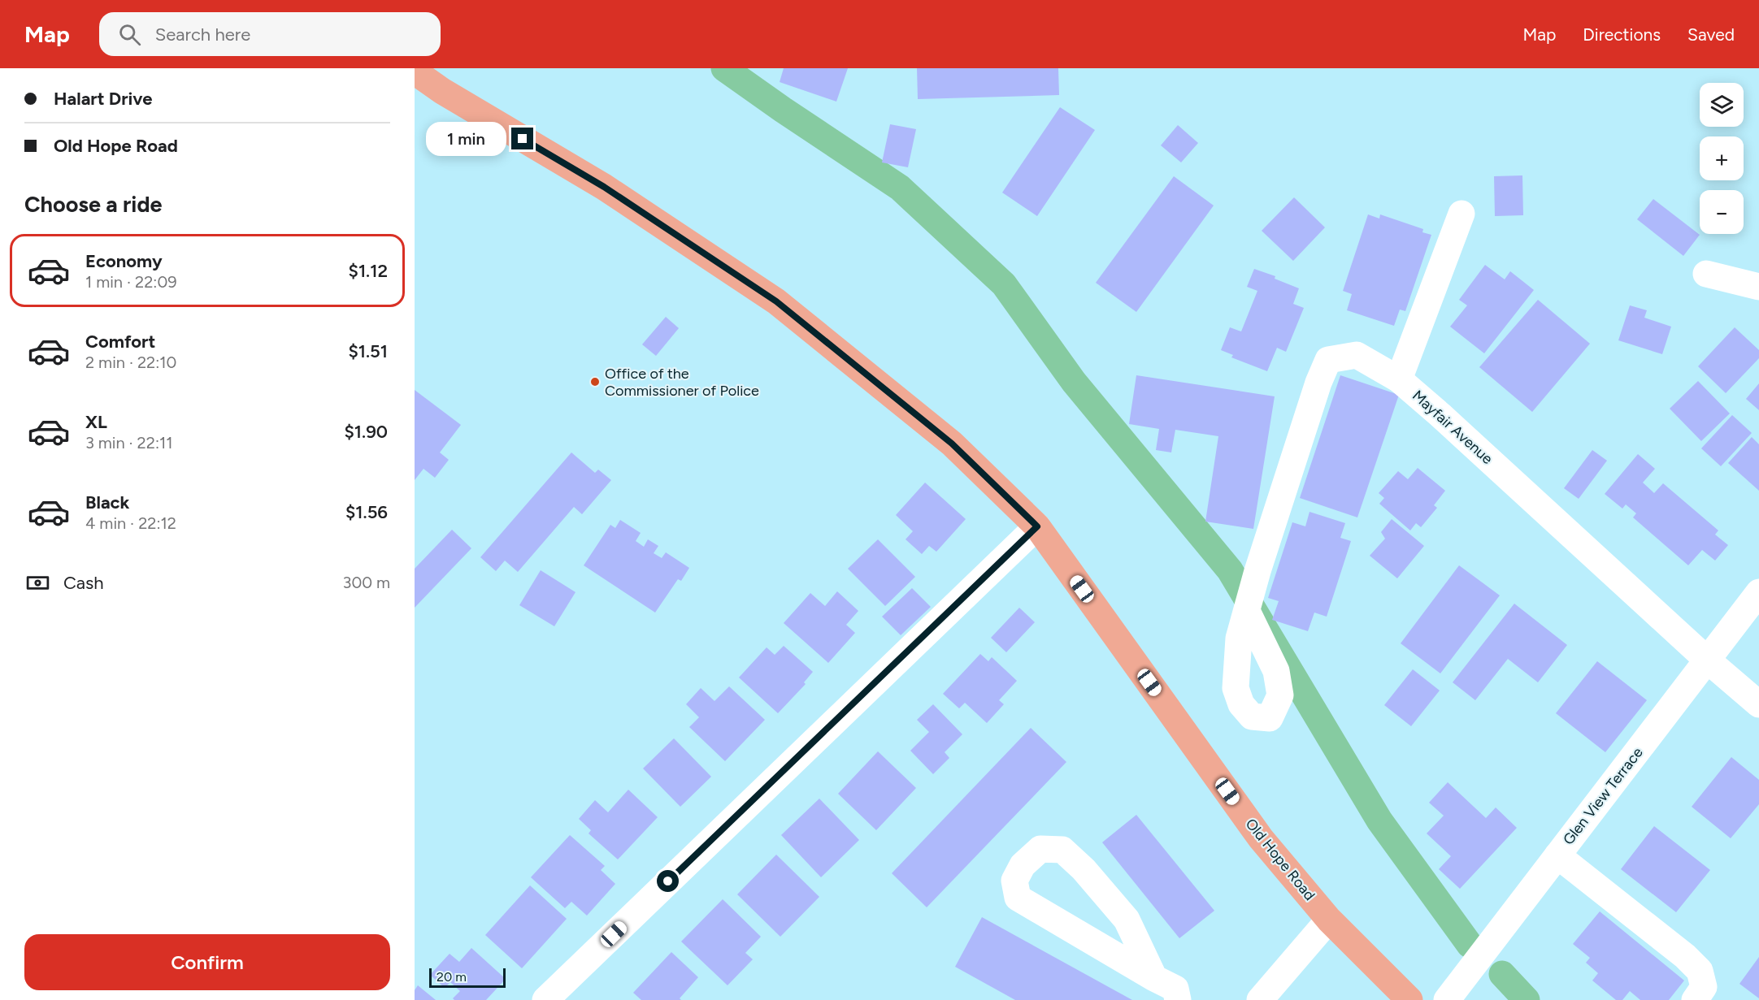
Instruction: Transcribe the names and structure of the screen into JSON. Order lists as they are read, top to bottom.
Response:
{
  "streets": {
    "main road": ["Old Hope Road"],
    "street": ["Mayfair Avenue", "Glen View Terrace"]
  },
  "crossings": [
    ["Mayfair Avenue", "Glen View Terrace"]
  ],
  "places": ["Office of the Commissioner of Police"],
  "scale_bar": "20 m",
  "page": {
    "header": "Map",
    "search": "Search here",
    "nav": ["Map", "Directions", "Saved"],
    "banner": ["Halart Drive", "Old Hope Road"],
    "map_buttons": ["+", "−"],
    "bubble": "1 min",
    "heading": "Choose a ride",
    "list": [
      {
        "name": "Economy",
        "note": "1 min · 22:09",
        "value": "$1.12"
      },
      {
        "name": "Comfort",
        "note": "2 min · 22:10",
        "value": "$1.51"
      },
      {
        "name": "XL",
        "note": "3 min · 22:11",
        "value": "$1.90"
      },
      {
        "name": "Black",
        "note": "4 min · 22:12",
        "value": "$1.56"
      }
    ],
    "pay": ["Cash", "300 m"],
    "buttons": "Confirm",
    "scale": "20 m"
  }
}
